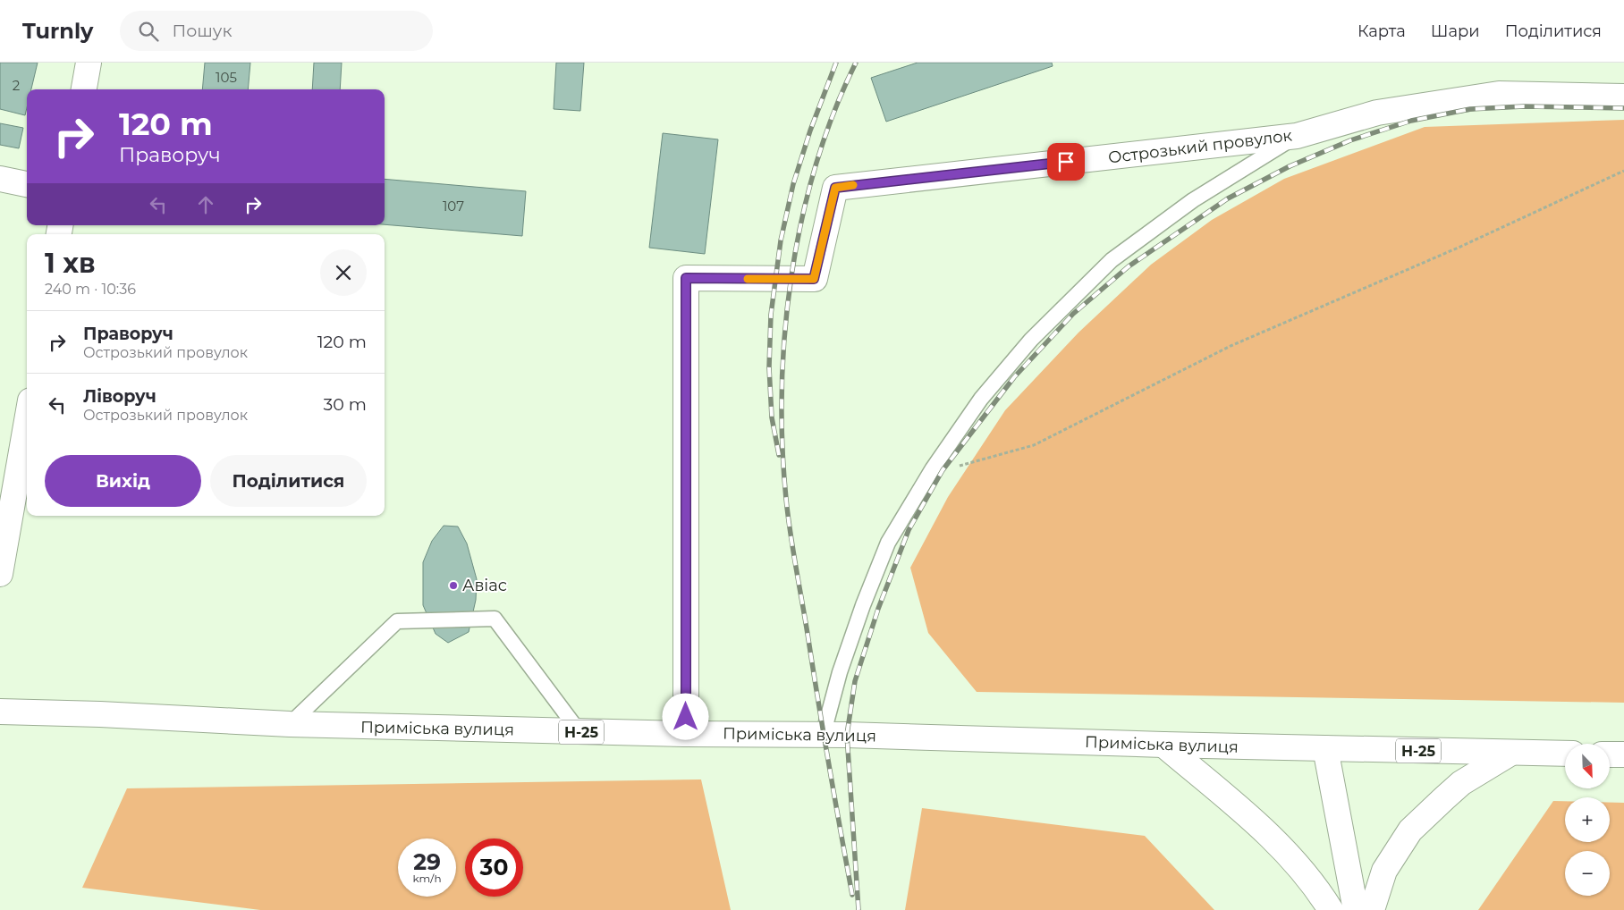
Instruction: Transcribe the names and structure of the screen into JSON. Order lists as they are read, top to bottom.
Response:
{
  "streets": {
    "main road": ["Острозький провулок", "Приміська вулиця", "Н-25"]
  },
  "crossings": [
    ["Острозький провулок", "Приміська вулиця"]
  ],
  "places": ["Авіас"],
  "house_numbers": ["105", "2", "107"],
  "north": "bottom right",
  "page": {
    "header": "Turnly",
    "search": "Пошук",
    "nav": ["Карта", "Шари", "Поділитися"],
    "turn": ["120 m", "Праворуч"],
    "heading": ["1 хв", "240 m · 10:36"],
    "list": [
      {
        "name": "Праворуч",
        "note": "Острозький провулок",
        "value": "120 m"
      },
      {
        "name": "Ліворуч",
        "note": "Острозький провулок",
        "value": "30 m"
      }
    ],
    "buttons": ["Вихід", "Поділитися"],
    "map_buttons": ["+", "−"],
    "speed": "29 km/h",
    "limit": "30"
  }
}
